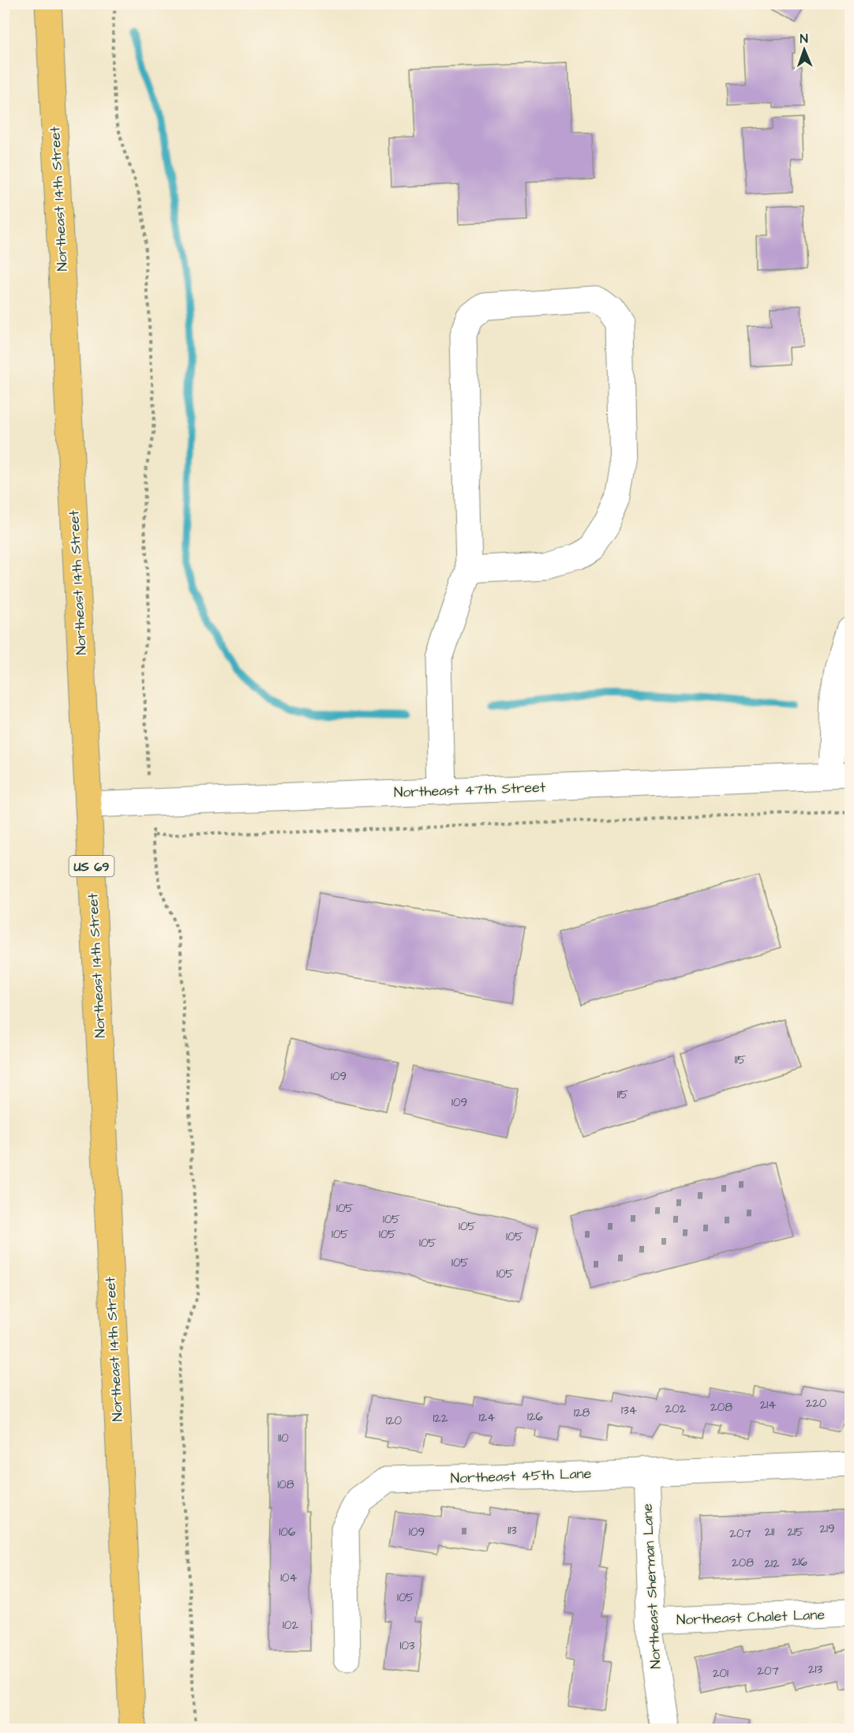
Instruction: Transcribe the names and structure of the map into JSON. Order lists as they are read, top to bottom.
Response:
{
  "streets": {
    "main road": ["Northeast 14th Street", "US 69"],
    "street": [
      "Northeast 47th Street",
      "Northeast 45th Lane",
      "Northeast Sherman Lane",
      "Northeast Chalet Lane"
    ]
  },
  "crossings": [
    ["Northeast 14th Street", "Northeast 47th Street"],
    ["Northeast 45th Lane", "Northeast Sherman Lane"],
    ["Northeast Sherman Lane", "Northeast Chalet Lane"]
  ],
  "house_numbers": [
    "115",
    "109",
    "115",
    "109",
    "111",
    "111",
    "111",
    "111",
    "105",
    "111",
    "111",
    "111",
    "105",
    "111",
    "111",
    "105",
    "111",
    "111",
    "111",
    "105",
    "105",
    "111",
    "105",
    "111",
    "105",
    "111",
    "111",
    "105",
    "111",
    "105",
    "220",
    "214",
    "208",
    "202",
    "134",
    "128",
    "126",
    "124",
    "122",
    "120",
    "110",
    "108",
    "219",
    "113",
    "111",
    "106",
    "109",
    "211",
    "215",
    "207",
    "216",
    "208",
    "212",
    "104",
    "105",
    "102",
    "103",
    "213",
    "207",
    "201"
  ],
  "north": "top"
}
